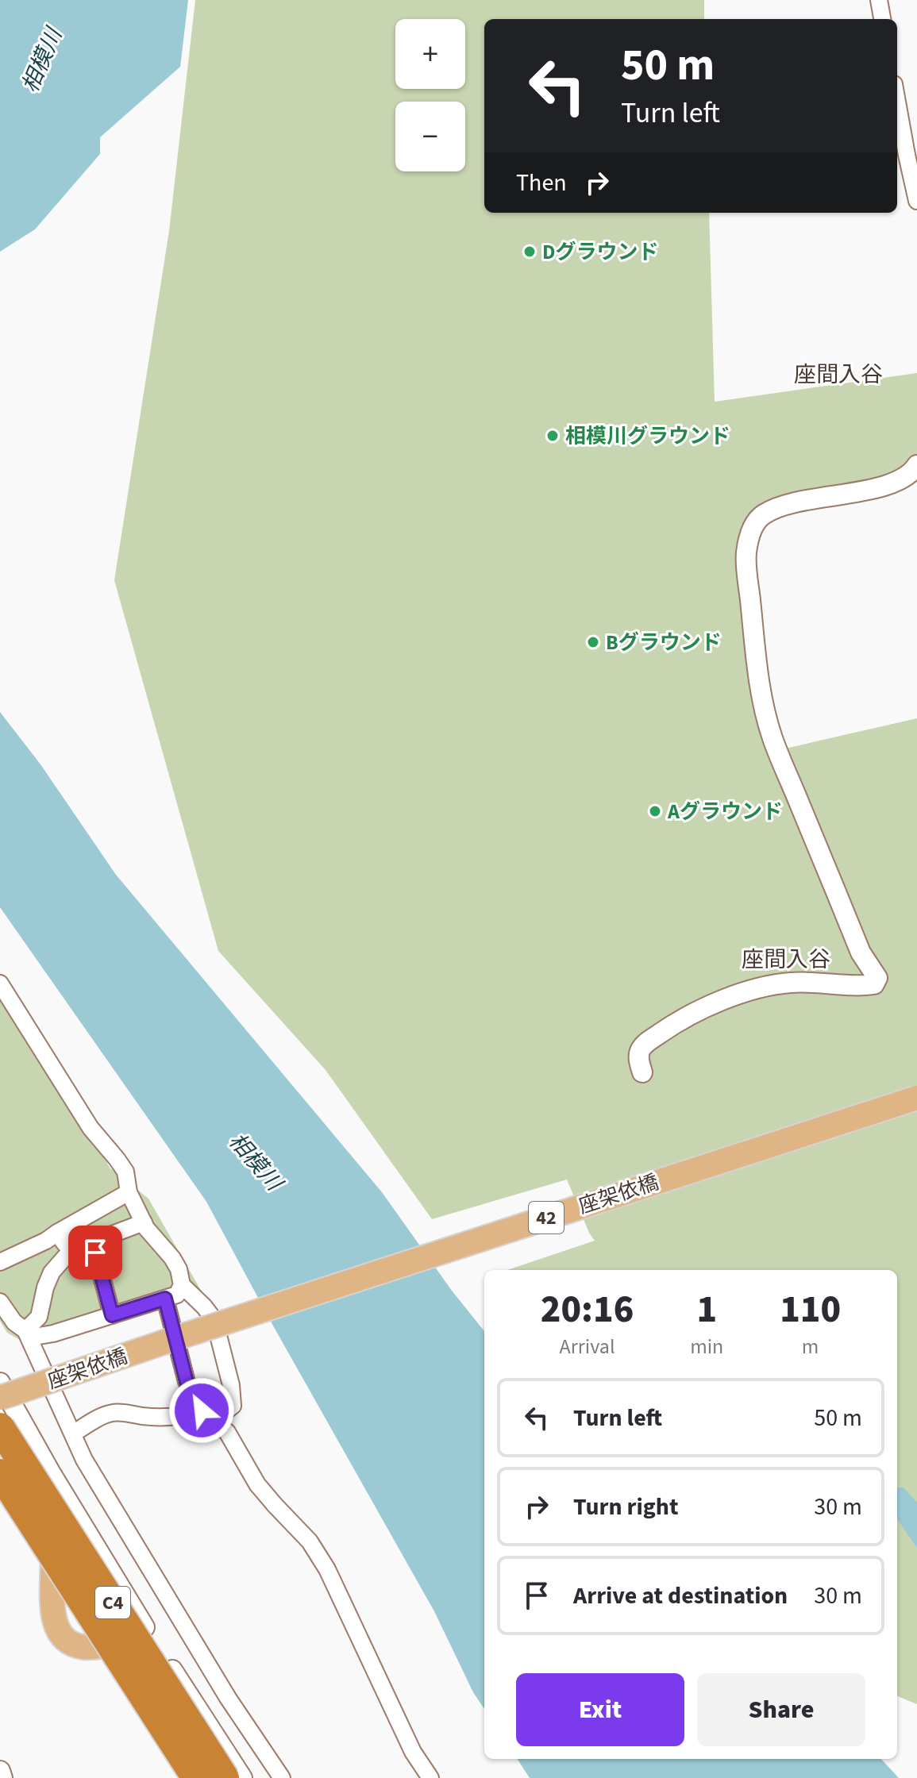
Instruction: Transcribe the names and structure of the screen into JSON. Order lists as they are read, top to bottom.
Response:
{
  "streets": {
    "highway": ["C4"],
    "main road": ["座架依橋", "42"]
  },
  "crossings": [
    ["座架依橋", "C4"]
  ],
  "districts": ["座間入谷", "座間入谷"],
  "water": ["相模川"],
  "places": [
    "Dグラウンド",
    "相模川グラウンド",
    "Bグラウンド",
    "Aグラウンド"
  ],
  "page": {
    "map_buttons": ["+", "−"],
    "turn": ["50 m", "Turn left"],
    "then": "Then",
    "eta": [
      "20:16",
      "Arrival",
      "1",
      "min",
      "110",
      "m"
    ],
    "list": [
      {
        "name": "Turn left",
        "value": "50 m"
      },
      {
        "name": "Turn right",
        "value": "30 m"
      },
      {
        "name": "Arrive at destination",
        "value": "30 m"
      }
    ],
    "buttons": ["Exit", "Share"]
  }
}
